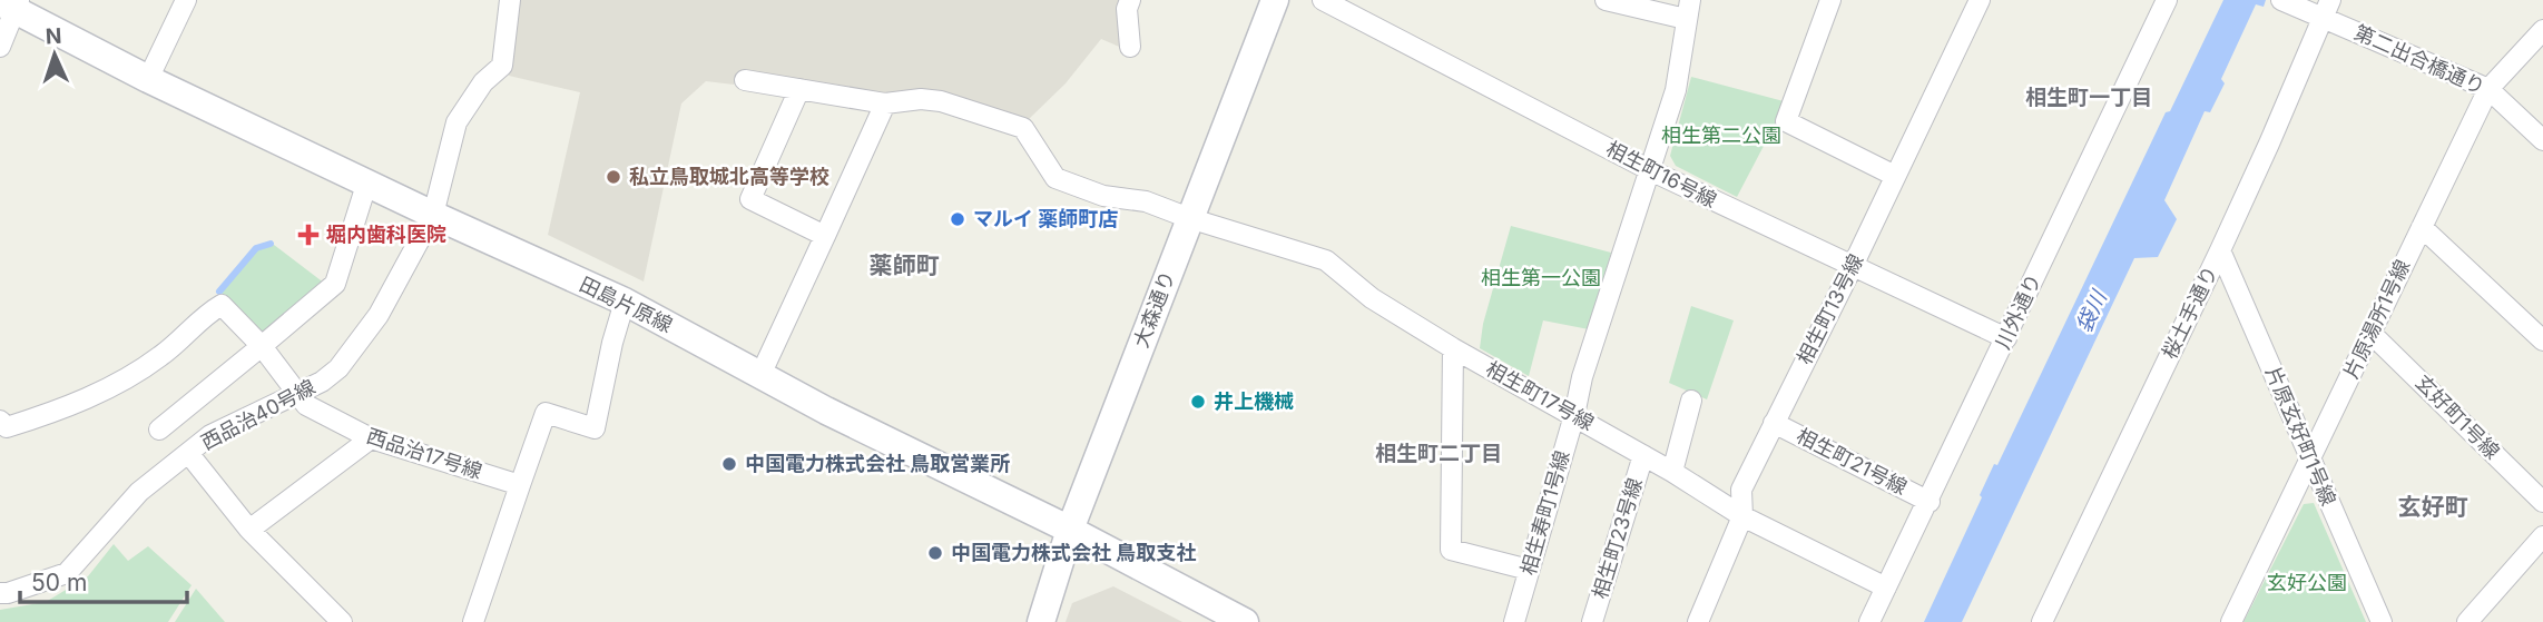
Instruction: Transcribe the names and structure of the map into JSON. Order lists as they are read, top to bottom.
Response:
{
  "streets": {
    "main road": ["田島片原線", "大森通り"],
    "street": [
      "第二出合橋通り",
      "相生町16号線",
      "相生町13号線",
      "川外通り",
      "桜土手通り",
      "片原湯所1号線",
      "相生町17号線",
      "西品治40号線",
      "玄好町1号線",
      "片原玄好町1号線",
      "西品治17号線",
      "相生町21号線",
      "相生寿町1号線",
      "相生町23号線"
    ]
  },
  "crossings": [
    ["第二出合橋通り", "桜土手通り"],
    ["第二出合橋通り", "片原湯所1号線"],
    ["相生町16号線", "相生町13号線"],
    ["相生町16号線", "川外通り"],
    ["相生町16号線", "相生寿町1号線"],
    ["田島片原線", "大森通り"],
    ["田島片原線", "西品治40号線"],
    ["大森通り", "相生町17号線"],
    ["相生町13号線", "相生町17号線"],
    ["相生町13号線", "相生町21号線"],
    ["川外通り", "相生町17号線"],
    ["川外通り", "相生町21号線"],
    ["桜土手通り", "片原玄好町1号線"],
    ["片原湯所1号線", "玄好町1号線"],
    ["片原湯所1号線", "片原玄好町1号線"],
    ["相生町17号線", "相生寿町1号線"],
    ["相生町17号線", "相生町23号線"],
    ["西品治40号線", "西品治17号線"]
  ],
  "districts": [
    "相生町一丁目",
    "薬師町",
    "相生町二丁目",
    "玄好町"
  ],
  "water": ["袋川"],
  "parks": ["相生第二公園", "相生第一公園", "玄好公園"],
  "places": {
    "other": [
      "私立鳥取城北高等学校",
      "マルイ 薬師町店",
      "井上機械",
      "中国電力株式会社 鳥取営業所",
      "中国電力株式会社 鳥取支社"
    ],
    "health": ["堀内歯科医院"]
  },
  "scale_bar": "50 m",
  "north": "top"
}
